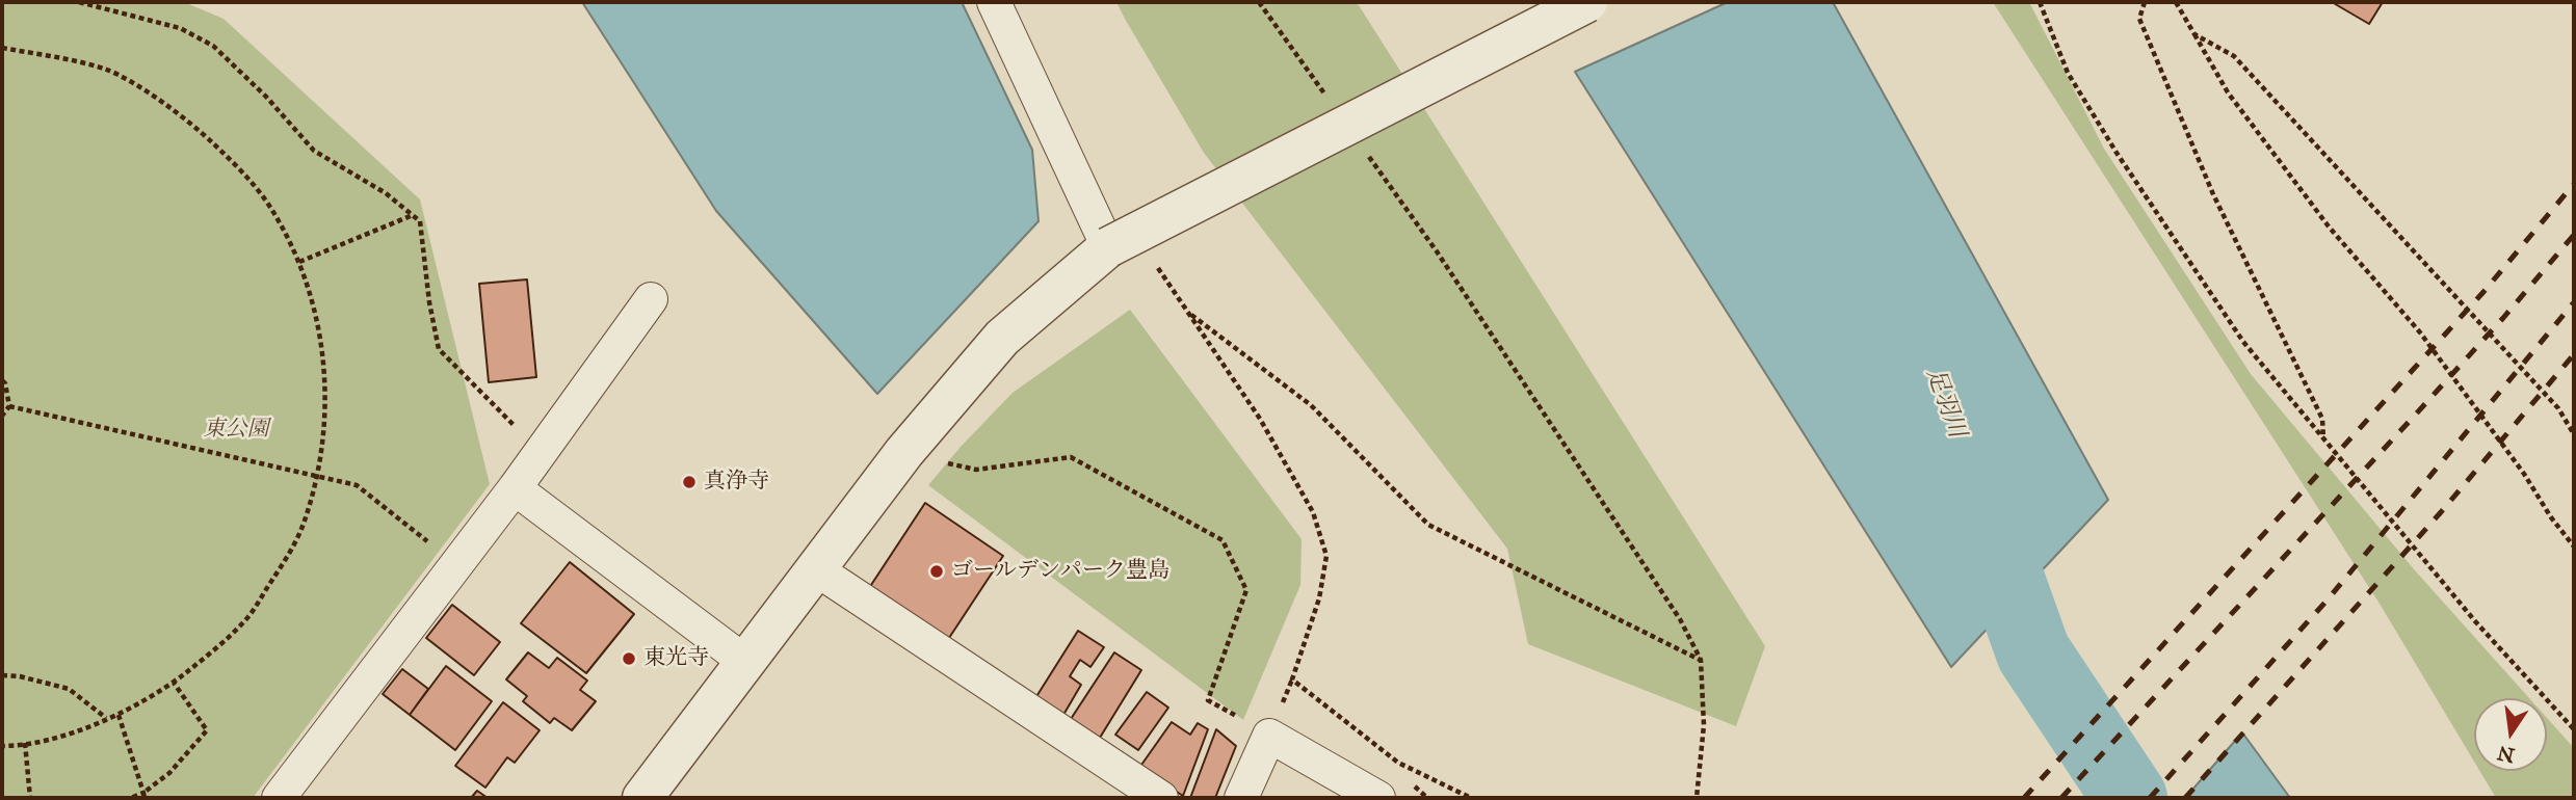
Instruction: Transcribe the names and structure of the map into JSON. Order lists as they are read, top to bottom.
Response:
{
  "water": ["足羽川"],
  "parks": ["東公園"],
  "places": ["真浄寺", "ゴールデンパーク豊島", "東光寺"],
  "north": "bottom"
}
